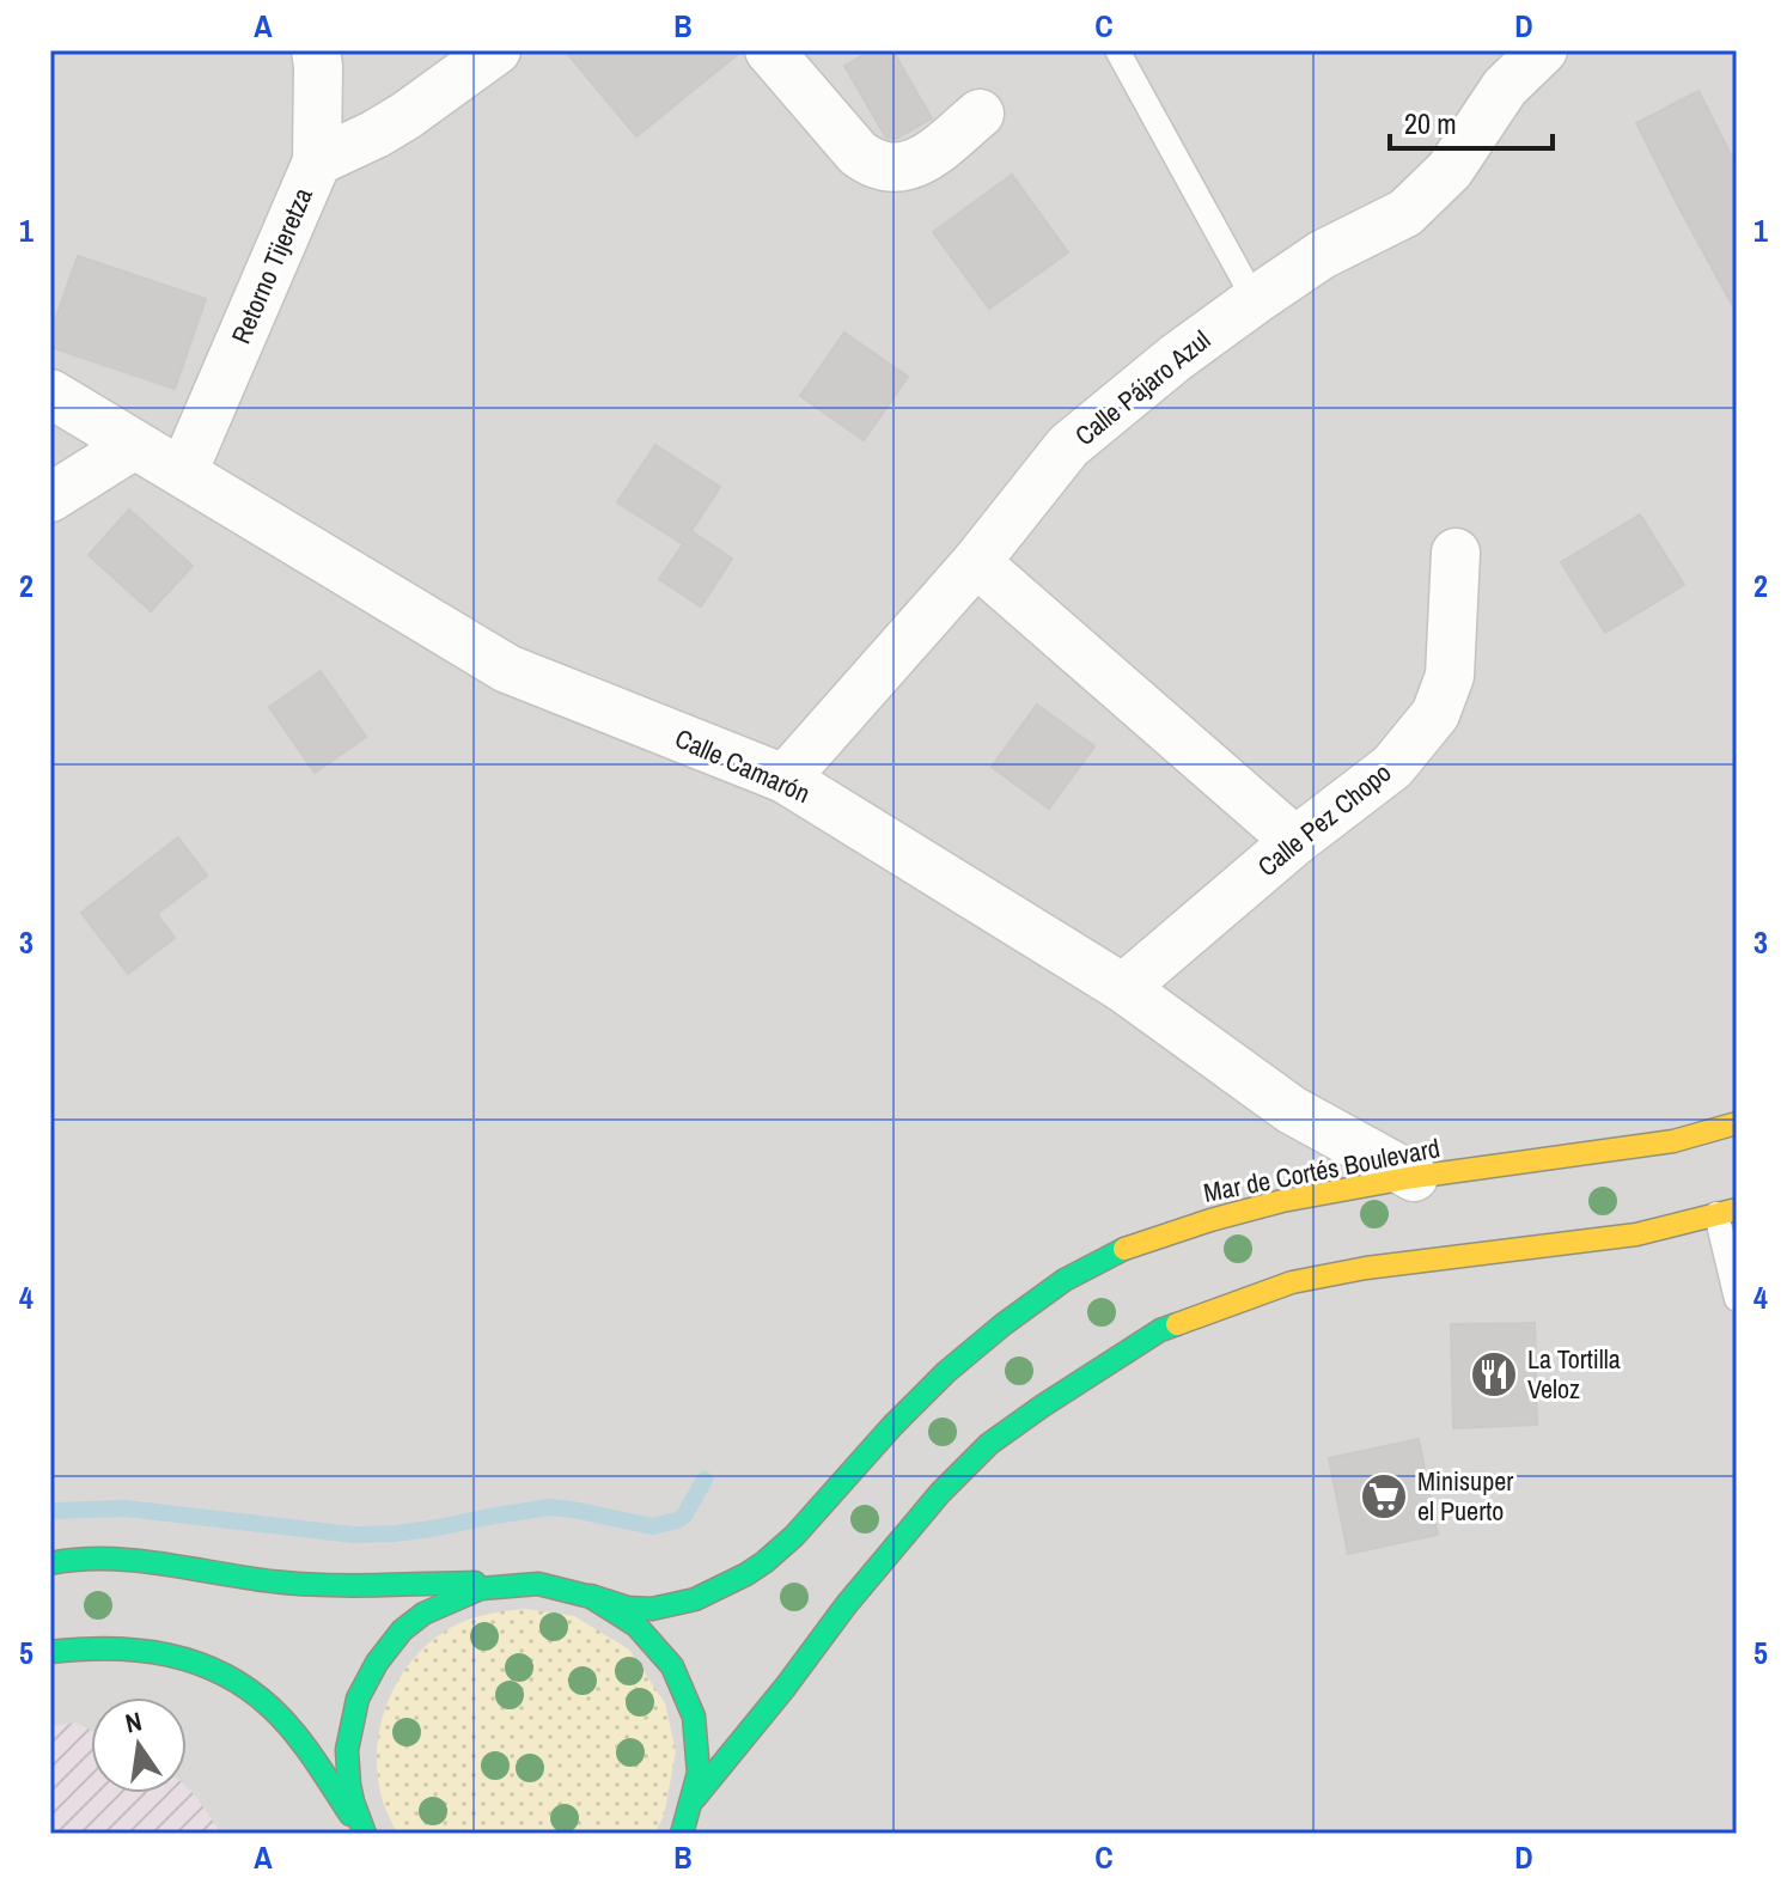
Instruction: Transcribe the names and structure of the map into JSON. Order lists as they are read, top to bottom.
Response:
{
  "streets": {
    "street": [
      "Retorno Tijeretza",
      "Calle Pájaro Azul",
      "Calle Camarón",
      "Calle Pez Chopo",
      "Mar de Cortés Boulevard"
    ]
  },
  "crossings": [
    ["Retorno Tijeretza", "Calle Camarón"],
    ["Calle Pájaro Azul", "Calle Camarón"],
    ["Calle Camarón", "Calle Pez Chopo"],
    ["Calle Camarón", "Mar de Cortés Boulevard"]
  ],
  "places": {
    "restaurant": ["La Tortilla Veloz"],
    "supermarket": ["Minisuper el Puerto"]
  },
  "scale_bar": "20 m",
  "north": "top",
  "grid": {
    "columns": [
      "A",
      "B",
      "C",
      "D"
    ],
    "rows": [
      "1",
      "2",
      "3",
      "4",
      "5"
    ]
  }
}
